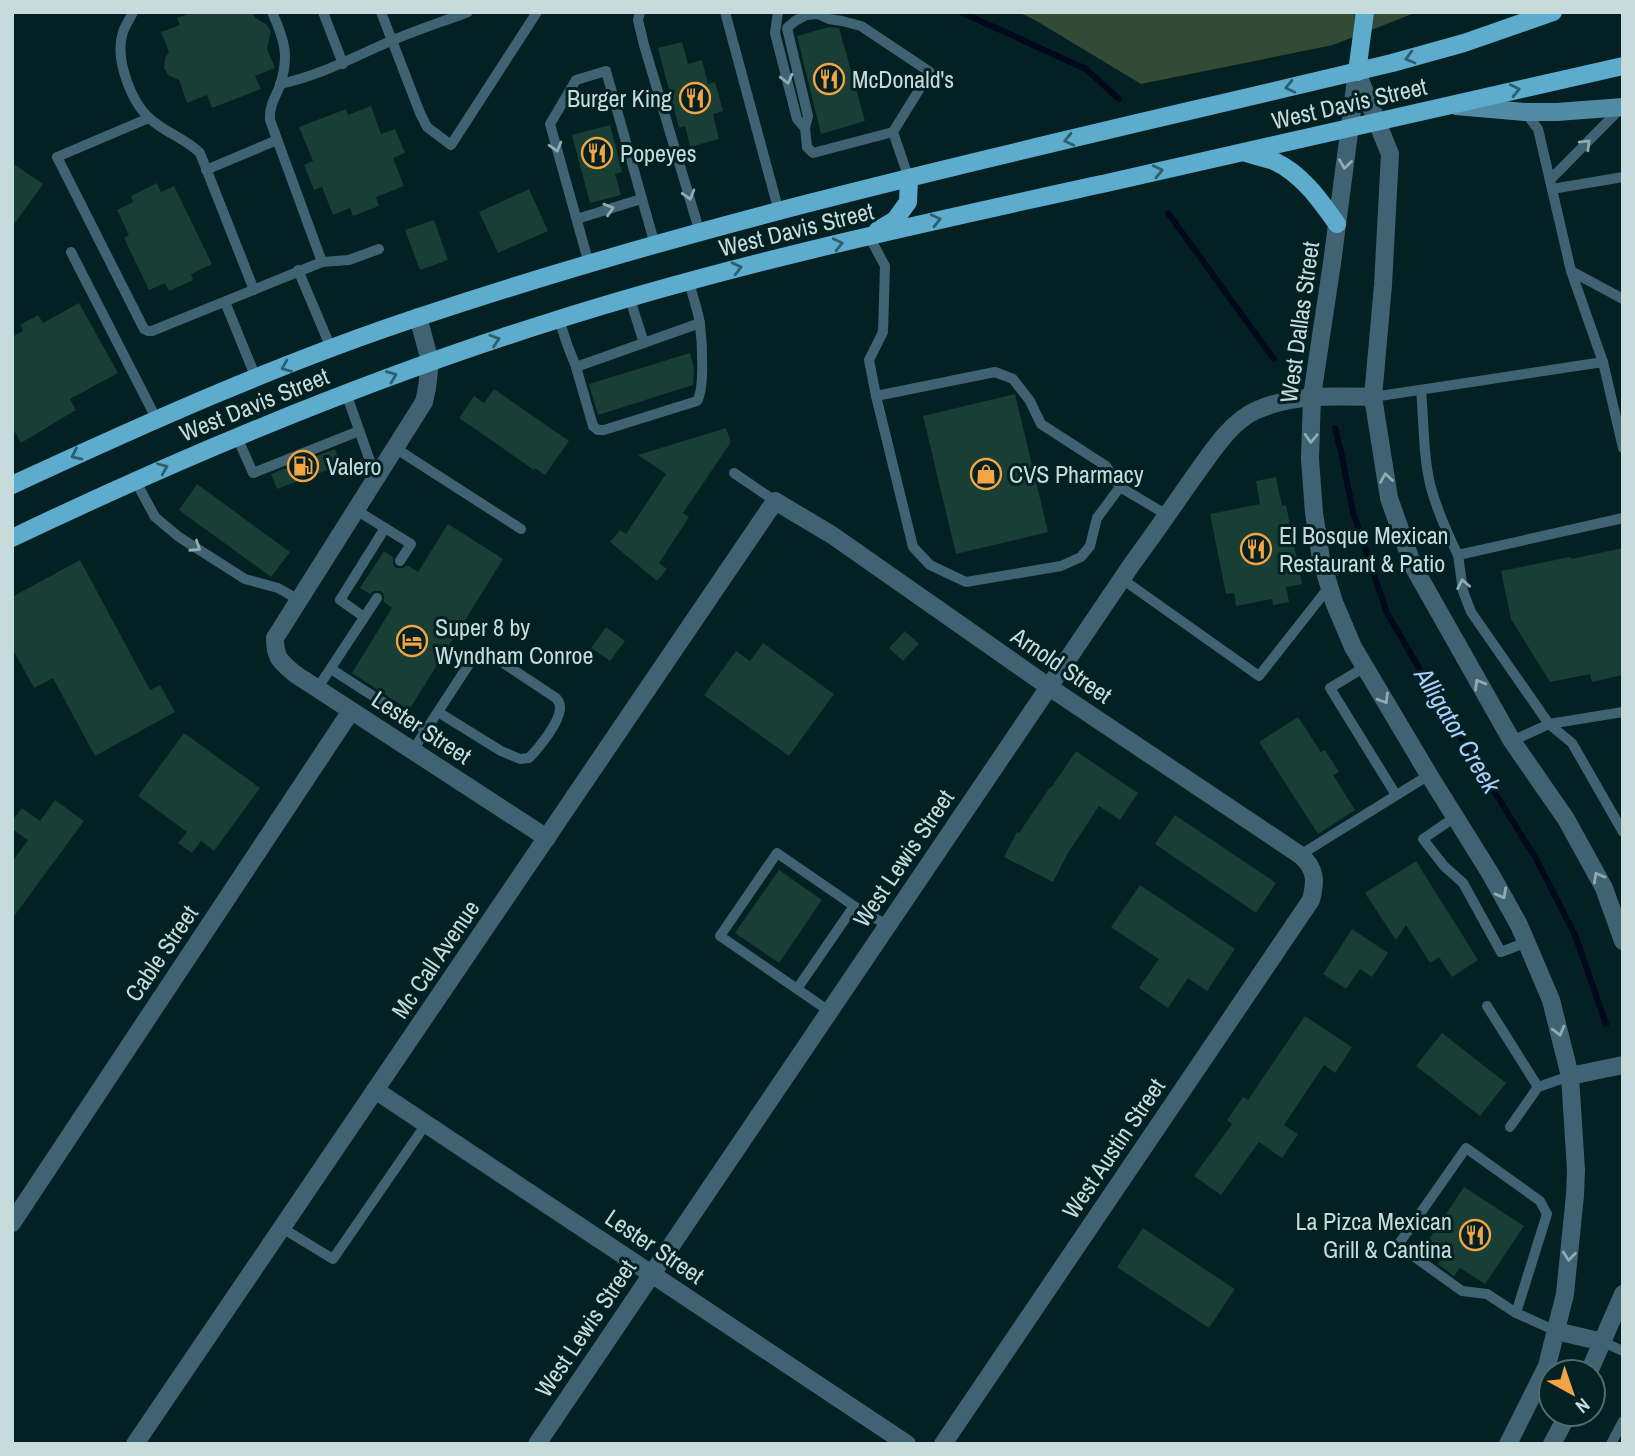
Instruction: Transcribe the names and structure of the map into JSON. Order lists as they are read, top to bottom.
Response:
{
  "streets": {
    "main road": ["West Davis Street"],
    "street": [
      "West Dallas Street",
      "Arnold Street",
      "Lester Street",
      "West Lewis Street",
      "Cable Street",
      "Mc Call Avenue",
      "West Austin Street"
    ]
  },
  "crossings": [
    ["West Davis Street", "West Dallas Street"],
    ["West Dallas Street", "West Lewis Street"],
    ["Arnold Street", "West Lewis Street"],
    ["Arnold Street", "Mc Call Avenue"],
    ["Arnold Street", "West Austin Street"],
    ["Lester Street", "West Lewis Street"],
    ["Lester Street", "Cable Street"],
    ["Lester Street", "Mc Call Avenue"]
  ],
  "water": ["Alligator Creek"],
  "places": {
    "restaurant": [
      "McDonald's",
      "Burger King",
      "Popeyes",
      "El Bosque Mexican Restaurant & Patio",
      "La Pizca Mexican Grill & Cantina"
    ],
    "fuel station": ["Valero"],
    "shop": ["CVS Pharmacy"],
    "hotel": ["Super 8 by Wyndham Conroe"]
  },
  "north": "bottom right"
}
